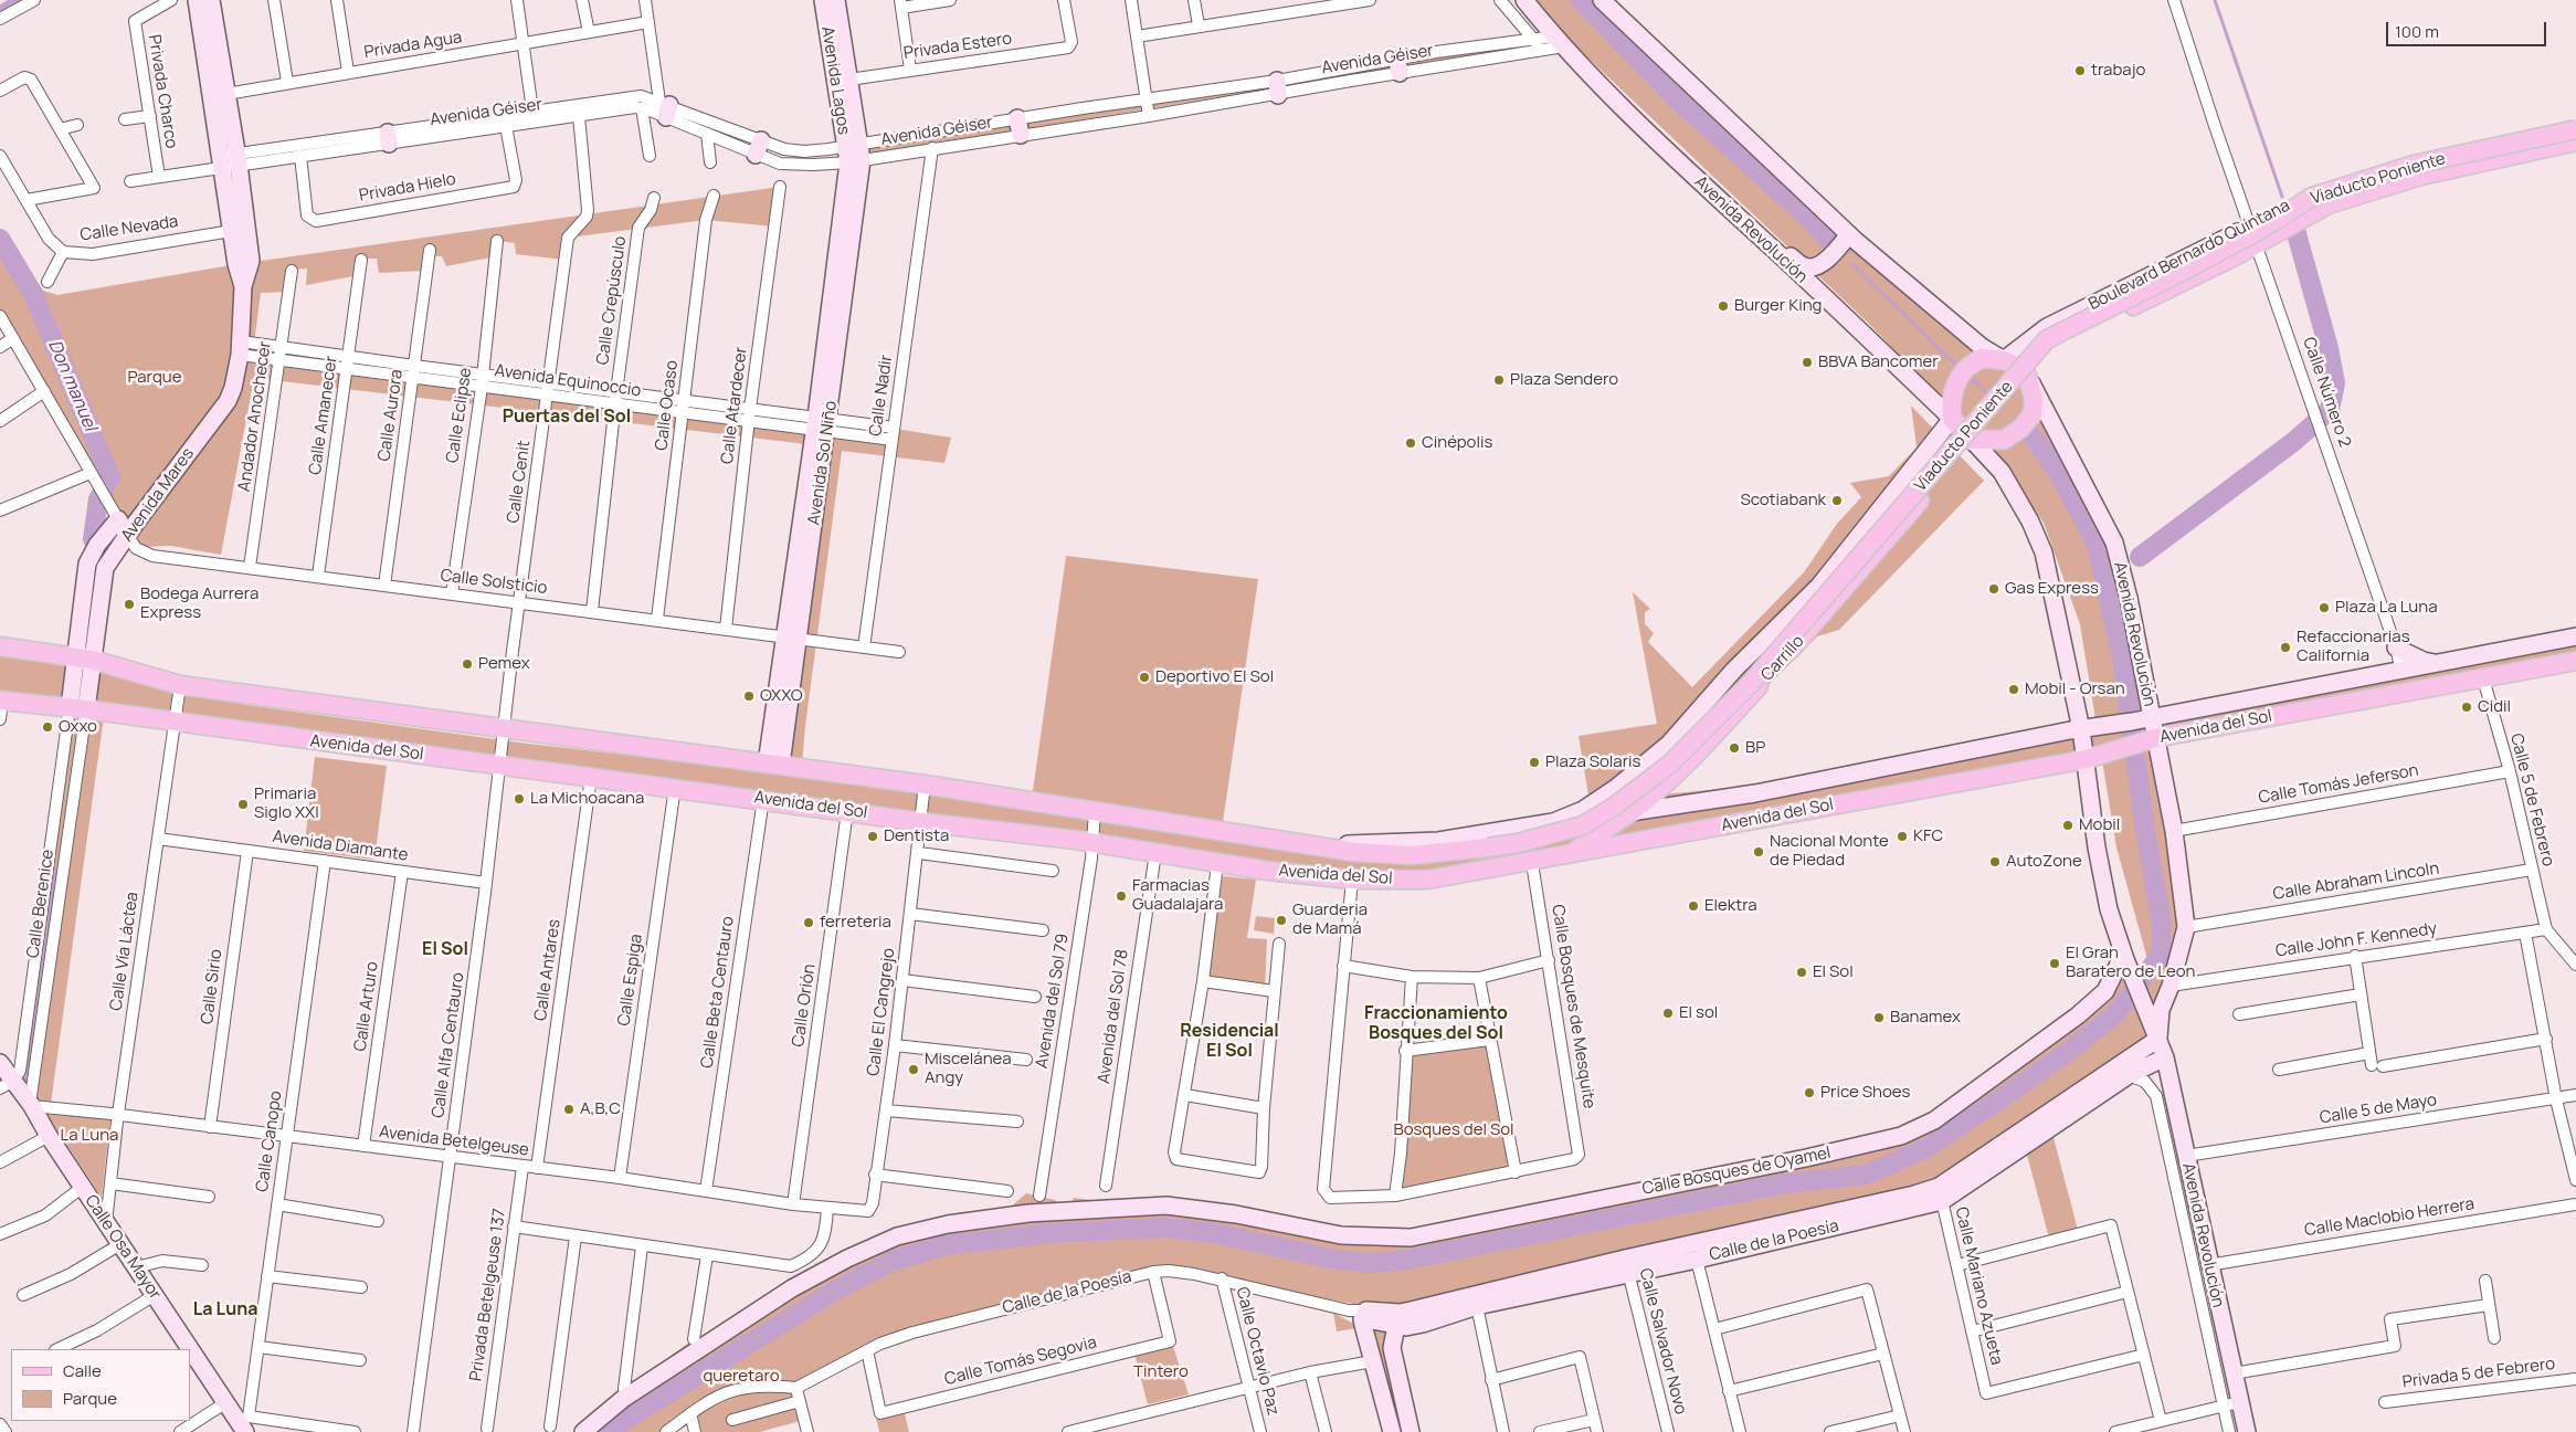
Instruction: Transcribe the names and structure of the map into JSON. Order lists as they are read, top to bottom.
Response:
{
  "streets": {
    "main road": [
      "Avenida Lagos",
      "Viaducto Poniente",
      "Avenida Revolución",
      "Boulevard Bernardo Quintana",
      "Avenida Sol Niño",
      "Avenida Mares",
      "Carrillo",
      "Avenida del Sol",
      "Calle Bosques de Oyamel",
      "Calle de la Poesía",
      "Calle Osa Mayor"
    ],
    "street": [
      "Privada Agua",
      "Privada Estero",
      "Avenida Géiser",
      "Privada Charco",
      "Privada Hielo",
      "Calle Nevada",
      "Calle Crepúsculo",
      "Avenida Equinoccio",
      "Calle Número 2",
      "Calle Nadir",
      "Calle Ocaso",
      "Calle Atardecer",
      "Calle Amanecer",
      "Calle Aurora",
      "Calle Eclipse",
      "Andador Anochecer",
      "Calle Cenit",
      "Calle Solsticio",
      "Calle Tomás Jeferson",
      "Calle 5 de Febrero",
      "Avenida Diamante",
      "Calle Abraham Lincoln",
      "Calle Berenice",
      "Calle John F. Kennedy",
      "Calle Vía Láctea",
      "Calle Antares",
      "Calle Espiga",
      "Calle Sirio",
      "Calle Beta Centauro",
      "Avenida del Sol 79",
      "Calle Orión",
      "Calle Arturo",
      "Calle Bosques de Mesquite",
      "Calle El Cangrejo",
      "Avenida del Sol 78",
      "Calle Alfa Centauro",
      "Calle 5 de Mayo",
      "Calle Canopo",
      "Avenida Betelgeuse",
      "Calle Maclobio Herrera",
      "Calle Mariano Azueta",
      "Privada Betelgeuse 137",
      "Calle Salvador Novo",
      "Calle Octavio Paz",
      "Calle Tomás Segovia",
      "Privada 5 de Febrero"
    ]
  },
  "crossings": [
    ["Privada Estero", "Avenida Lagos"],
    ["Avenida Géiser", "Avenida Lagos"],
    ["Avenida Géiser", "Privada Hielo"],
    ["Avenida Géiser", "Avenida Revolución"],
    ["Avenida Géiser", "Calle Nadir"],
    ["Avenida Géiser", "Avenida Sol Niño"],
    ["Avenida Géiser", "Calle Cenit"],
    ["Avenida Géiser", "Avenida Mares"],
    ["Avenida Lagos", "Avenida Sol Niño"],
    ["Viaducto Poniente", "Avenida del Sol"],
    ["Calle Nevada", "Avenida Mares"],
    ["Avenida Revolución", "Boulevard Bernardo Quintana"],
    ["Avenida Revolución", "Carrillo"],
    ["Avenida Revolución", "Avenida del Sol"],
    ["Avenida Revolución", "Calle Tomás Jeferson"],
    ["Avenida Revolución", "Calle Abraham Lincoln"],
    ["Avenida Revolución", "Calle John F. Kennedy"],
    ["Avenida Revolución", "Calle 5 de Mayo"],
    ["Avenida Revolución", "Calle Bosques de Oyamel"],
    ["Avenida Revolución", "Calle Maclobio Herrera"],
    ["Avenida Revolución", "Calle de la Poesía"],
    ["Boulevard Bernardo Quintana", "Calle Número 2"],
    ["Boulevard Bernardo Quintana", "Carrillo"],
    ["Boulevard Bernardo Quintana", "Avenida del Sol"],
    ["Calle Crepúsculo", "Avenida Equinoccio"],
    ["Calle Crepúsculo", "Calle Solsticio"],
    ["Avenida Equinoccio", "Calle Nadir"],
    ["Avenida Equinoccio", "Calle Ocaso"],
    ["Avenida Equinoccio", "Calle Atardecer"],
    ["Avenida Equinoccio", "Calle Amanecer"],
    ["Avenida Equinoccio", "Calle Aurora"],
    ["Avenida Equinoccio", "Calle Eclipse"],
    ["Avenida Equinoccio", "Andador Anochecer"],
    ["Avenida Equinoccio", "Avenida Sol Niño"],
    ["Avenida Equinoccio", "Calle Cenit"],
    ["Avenida Equinoccio", "Avenida Mares"],
    ["Calle Número 2", "Avenida del Sol"],
    ["Calle Nadir", "Calle Solsticio"],
    ["Calle Ocaso", "Calle Solsticio"],
    ["Calle Atardecer", "Calle Solsticio"],
    ["Calle Amanecer", "Calle Solsticio"],
    ["Calle Aurora", "Calle Solsticio"],
    ["Calle Eclipse", "Calle Solsticio"],
    ["Andador Anochecer", "Calle Solsticio"],
    ["Avenida Sol Niño", "Calle Solsticio"],
    ["Avenida Sol Niño", "Avenida del Sol"],
    ["Calle Cenit", "Calle Solsticio"],
    ["Calle Cenit", "Avenida del Sol"],
    ["Calle Cenit", "Calle Alfa Centauro"],
    ["Avenida Mares", "Calle Solsticio"],
    ["Avenida Mares", "Avenida del Sol"],
    ["Avenida Mares", "Calle Berenice"],
    ["Carrillo", "Avenida del Sol"],
    ["Avenida del Sol", "Calle 5 de Febrero"],
    ["Avenida del Sol", "Calle Berenice"],
    ["Avenida del Sol", "Calle Vía Láctea"],
    ["Avenida del Sol", "Calle Antares"],
    ["Avenida del Sol", "Calle Espiga"],
    ["Avenida del Sol", "Calle Beta Centauro"],
    ["Avenida del Sol", "Avenida del Sol 79"],
    ["Avenida del Sol", "Calle Orión"],
    ["Avenida del Sol", "Calle Bosques de Mesquite"],
    ["Avenida del Sol", "Calle El Cangrejo"],
    ["Avenida del Sol", "Avenida del Sol 78"],
    ["Avenida del Sol", "Calle Alfa Centauro"],
    ["Calle Tomás Jeferson", "Calle 5 de Febrero"],
    ["Calle 5 de Febrero", "Calle Abraham Lincoln"],
    ["Calle 5 de Febrero", "Calle John F. Kennedy"],
    ["Avenida Diamante", "Calle Vía Láctea"],
    ["Avenida Diamante", "Calle Sirio"],
    ["Avenida Diamante", "Calle Arturo"],
    ["Avenida Diamante", "Calle Alfa Centauro"],
    ["Avenida Diamante", "Calle Canopo"],
    ["Calle Berenice", "Avenida Betelgeuse"],
    ["Calle Berenice", "Calle Osa Mayor"],
    ["Calle Vía Láctea", "Avenida Betelgeuse"],
    ["Calle Vía Láctea", "Calle Osa Mayor"],
    ["Calle Antares", "Avenida Betelgeuse"],
    ["Calle Espiga", "Avenida Betelgeuse"],
    ["Calle Sirio", "Avenida Betelgeuse"],
    ["Calle Beta Centauro", "Avenida Betelgeuse"],
    ["Calle Orión", "Avenida Betelgeuse"],
    ["Calle Arturo", "Avenida Betelgeuse"],
    ["Calle El Cangrejo", "Avenida Betelgeuse"],
    ["Calle Alfa Centauro", "Avenida Betelgeuse"],
    ["Calle Canopo", "Avenida Betelgeuse"],
    ["Calle Canopo", "Calle Osa Mayor"],
    ["Avenida Betelgeuse", "Calle Osa Mayor"],
    ["Avenida Betelgeuse", "Privada Betelgeuse 137"],
    ["Calle de la Poesía", "Calle Mariano Azueta"],
    ["Calle de la Poesía", "Calle Salvador Novo"],
    ["Calle de la Poesía", "Calle Octavio Paz"],
    ["Calle de la Poesía", "Calle Tomás Segovia"]
  ],
  "districts": [
    "Puertas del Sol",
    "El Sol",
    "Fraccionamiento Bosques del Sol",
    "Residencial El Sol",
    "La Luna"
  ],
  "water": ["Don manuel"],
  "parks": [
    "Parque",
    "Bosques del Sol",
    "La Luna",
    "Tintero",
    "queretaro"
  ],
  "places": [
    "trabajo",
    "Burger King",
    "BBVA Bancomer",
    "Plaza Sendero",
    "Cinépolis",
    "Scotiabank",
    "Gas Express",
    "Bodega Aurrera Express",
    "Plaza La Luna",
    "Refaccionarias California",
    "Pemex",
    "Deportivo El Sol",
    "Mobil - Orsan",
    "OXXO",
    "Cidil",
    "Oxxo",
    "BP",
    "Plaza Solaris",
    "La Michoacana",
    "Primaria Siglo XXI",
    "Mobil",
    "Dentista",
    "KFC",
    "Nacional Monte de Piedad",
    "AutoZone",
    "Farmacias Guadalajara",
    "Elektra",
    "Guarderia de Mamá",
    "ferreteria",
    "El Gran Baratero de Leon",
    "El Sol",
    "El sol",
    "Banamex",
    "Miscelánea Angy",
    "Price Shoes",
    "A,B,C"
  ],
  "legend": ["Calle", "Parque"],
  "scale_bar": "100 m"
}
